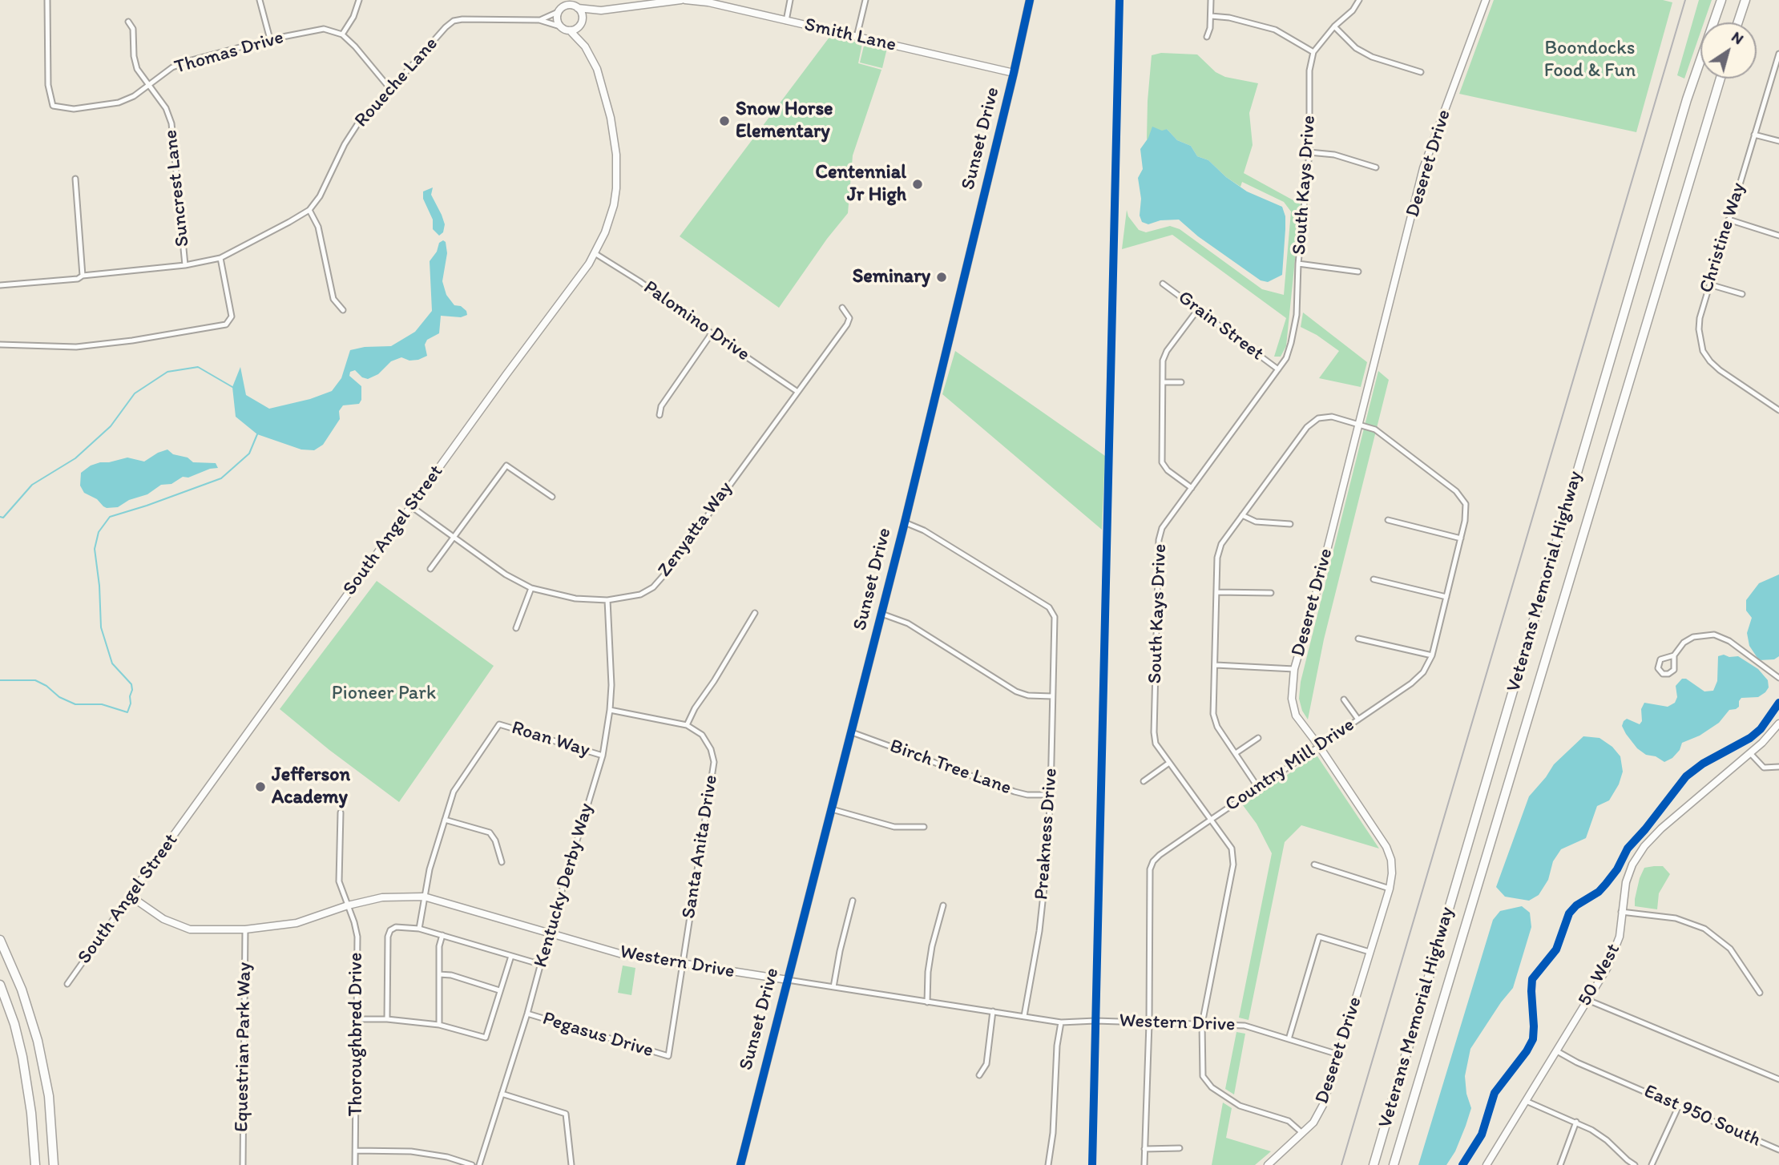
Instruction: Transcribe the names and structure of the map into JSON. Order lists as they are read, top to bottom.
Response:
{
  "streets": {
    "highway": ["Veterans Memorial Highway"],
    "street": [
      "Smith Lane",
      "Thomas Drive",
      "Roueche Lane",
      "Sunset Drive",
      "Deseret Drive",
      "South Kays Drive",
      "Suncrest Lane",
      "Christine Way",
      "Palomino Drive",
      "Grain Street",
      "Zenyatta Way",
      "South Angel Street",
      "Roan Way",
      "Country Mill Drive",
      "Birch Tree Lane",
      "Preakness Drive",
      "Santa Anita Drive",
      "Kentucky Derby Way",
      "Western Drive",
      "50 West",
      "Thoroughbred Drive",
      "Pegasus Drive",
      "Equestrian Park Way",
      "East 950 South"
    ]
  },
  "crossings": [
    ["Smith Lane", "Sunset Drive"],
    ["Thomas Drive", "Suncrest Lane"],
    ["Roueche Lane", "Suncrest Lane"],
    ["Sunset Drive", "Birch Tree Lane"],
    ["Sunset Drive", "Preakness Drive"],
    ["Sunset Drive", "Western Drive"],
    ["Deseret Drive", "South Kays Drive"],
    ["Deseret Drive", "Country Mill Drive"],
    ["Deseret Drive", "Western Drive"],
    ["South Kays Drive", "Grain Street"],
    ["South Kays Drive", "Country Mill Drive"],
    ["South Kays Drive", "Western Drive"],
    ["Palomino Drive", "Zenyatta Way"],
    ["Palomino Drive", "South Angel Street"],
    ["Zenyatta Way", "South Angel Street"],
    ["Zenyatta Way", "Kentucky Derby Way"],
    ["South Angel Street", "Western Drive"],
    ["Roan Way", "Kentucky Derby Way"],
    ["Country Mill Drive", "Western Drive"],
    ["Birch Tree Lane", "Preakness Drive"],
    ["Preakness Drive", "Western Drive"],
    ["Santa Anita Drive", "Western Drive"],
    ["Santa Anita Drive", "Pegasus Drive"],
    ["Kentucky Derby Way", "Western Drive"],
    ["Kentucky Derby Way", "Pegasus Drive"],
    ["Western Drive", "Thoroughbred Drive"],
    ["Western Drive", "Equestrian Park Way"],
    ["50 West", "East 950 South"]
  ],
  "parks": ["Boondocks Food & Fun", "Pioneer Park"],
  "places": [
    "Snow Horse Elementary",
    "Centennial Jr High",
    "Seminary",
    "Jefferson Academy"
  ],
  "north": "top right"
}
